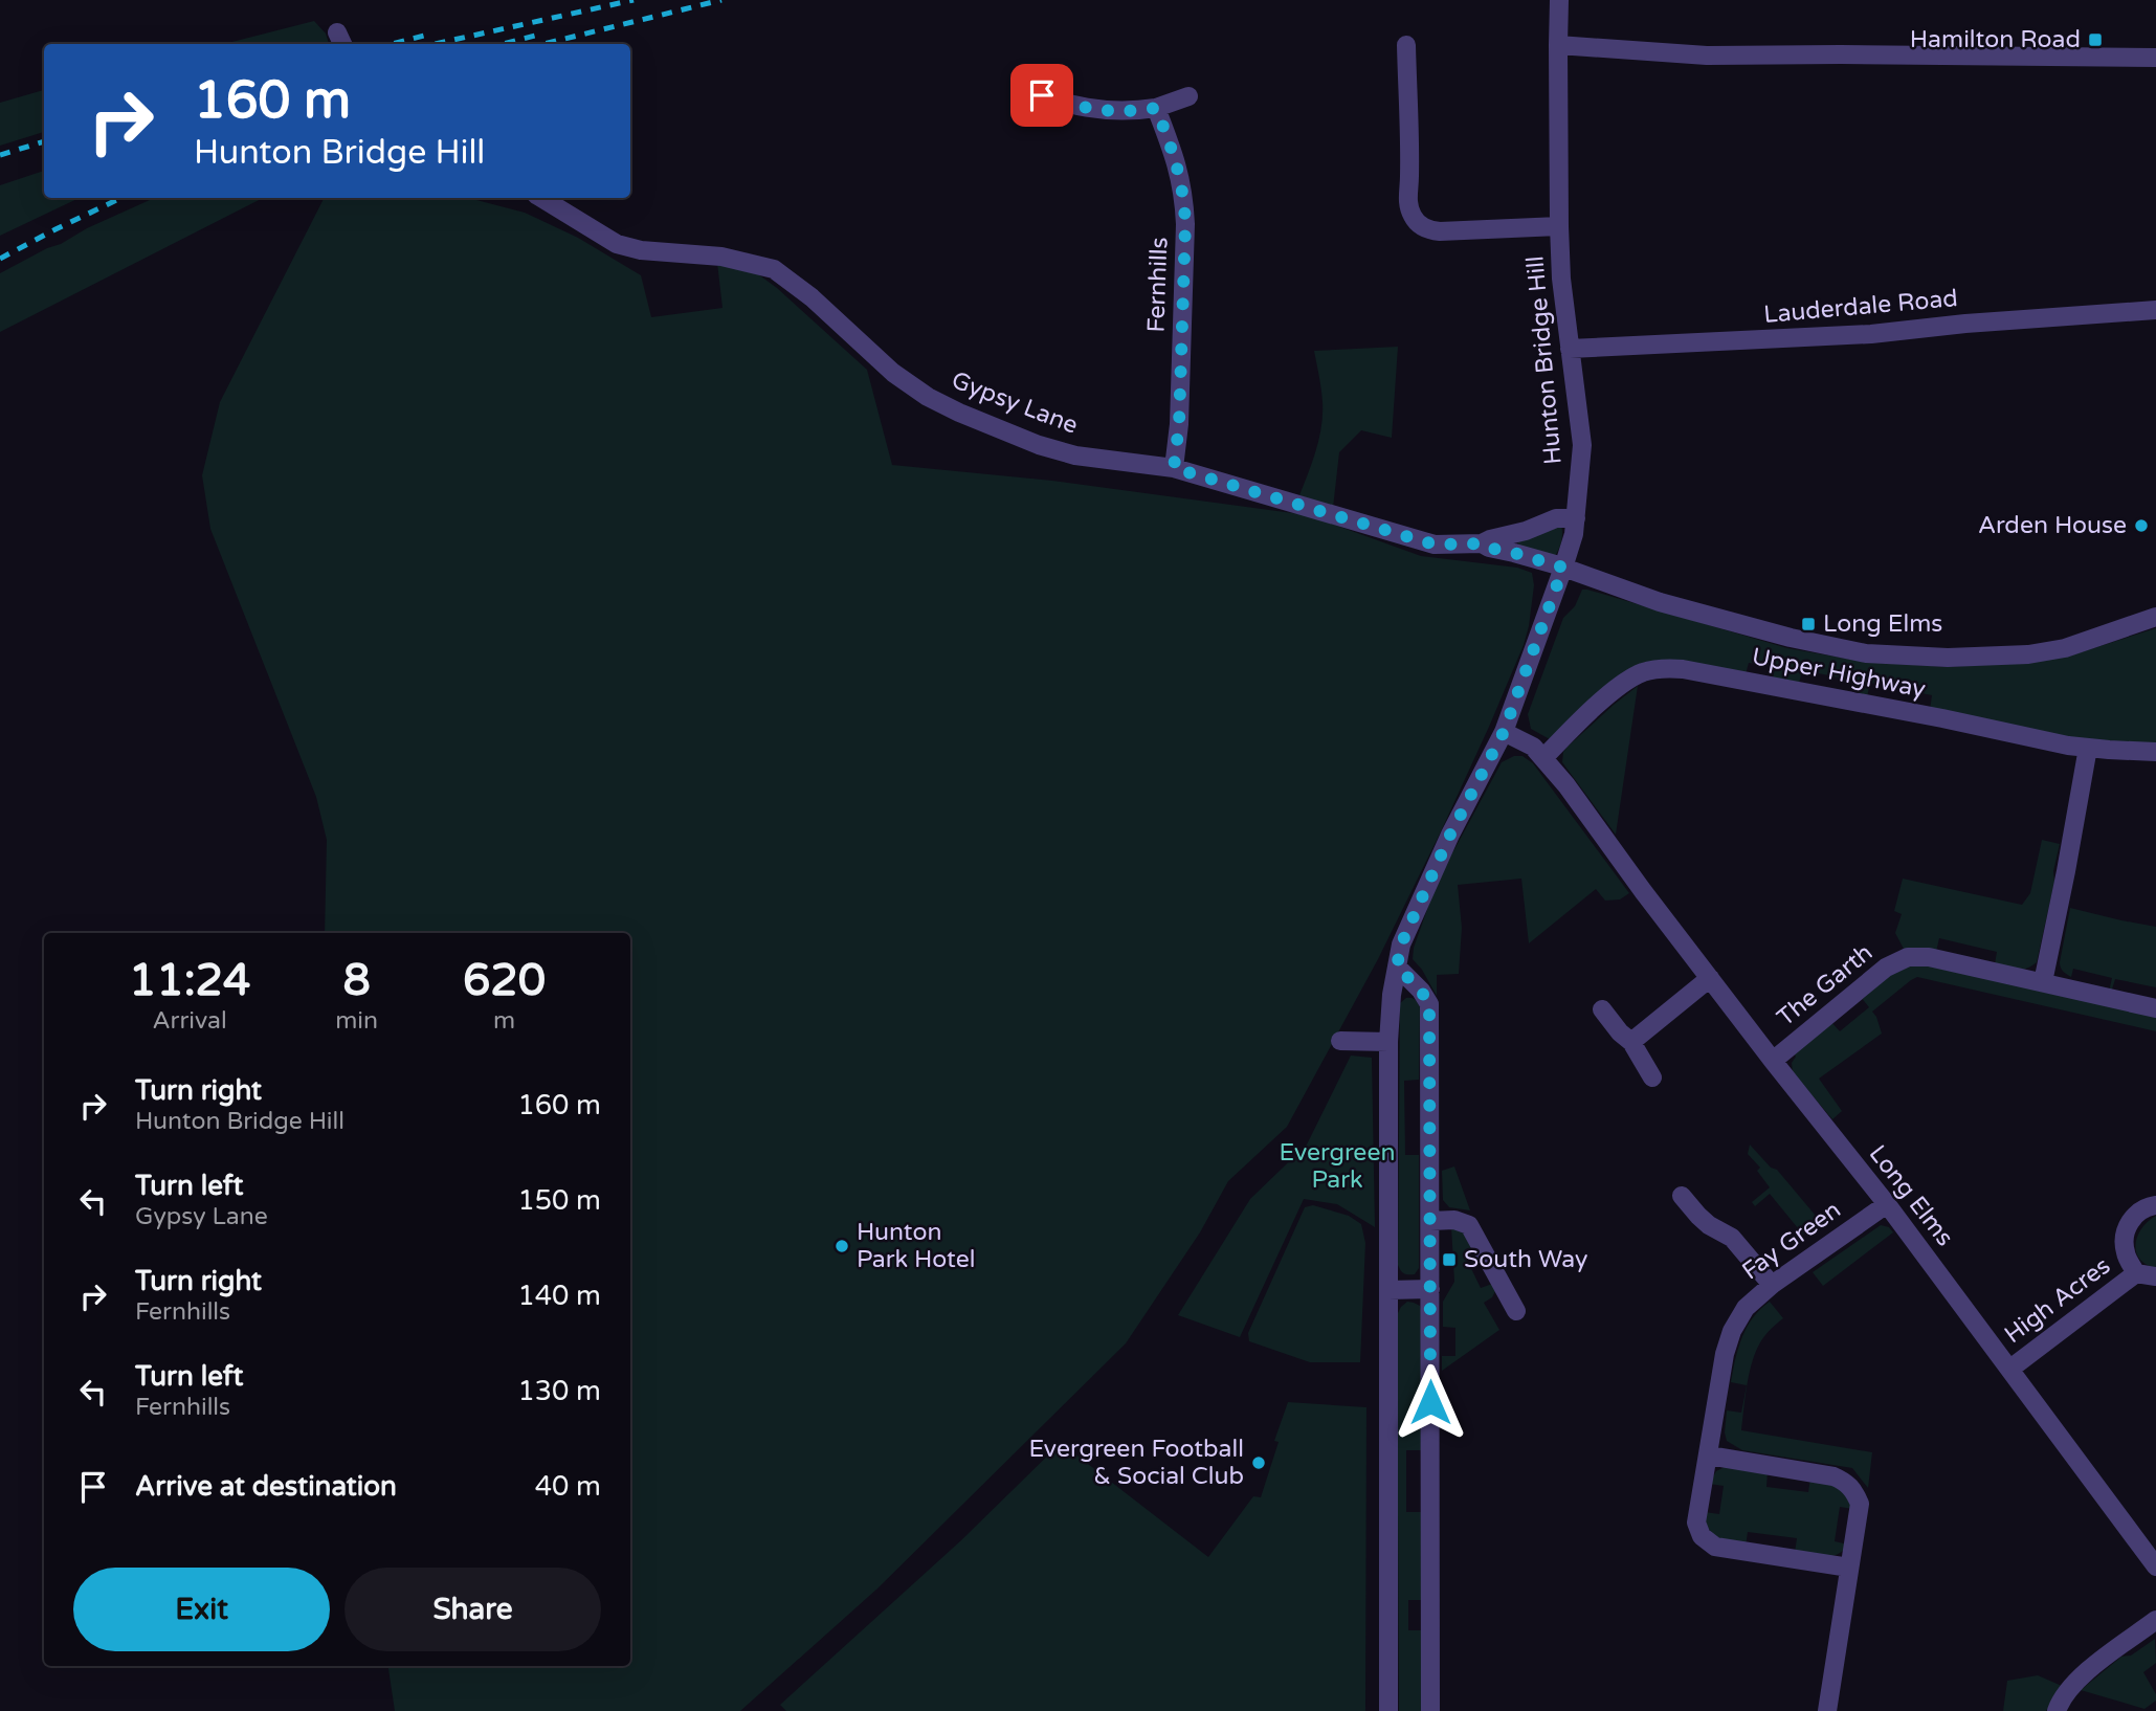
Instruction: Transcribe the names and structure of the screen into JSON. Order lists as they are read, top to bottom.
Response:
{
  "streets": {
    "street": [
      "Fernhills",
      "Lauderdale Road",
      "Hunton Bridge Hill",
      "Gypsy Lane",
      "Upper Highway",
      "The Garth",
      "Long Elms",
      "Fay Green",
      "High Acres"
    ]
  },
  "crossings": [
    ["Fernhills", "Gypsy Lane"],
    ["Lauderdale Road", "Hunton Bridge Hill"],
    ["Hunton Bridge Hill", "Gypsy Lane"],
    ["Hunton Bridge Hill", "Upper Highway"],
    ["Hunton Bridge Hill", "Long Elms"],
    ["Gypsy Lane", "Upper Highway"],
    ["Upper Highway", "Long Elms"],
    ["The Garth", "Long Elms"],
    ["Long Elms", "Fay Green"],
    ["Long Elms", "High Acres"]
  ],
  "parks": ["Evergreen Park"],
  "places": {
    "transit": ["Hamilton Road", "Long Elms", "South Way"],
    "other": ["Arden House", "Hunton Park Hotel", "Evergreen Football & Social Club"]
  },
  "page": {
    "turn": ["160 m", "Hunton Bridge Hill"],
    "eta": [
      "11:24",
      "Arrival",
      "8",
      "min",
      "620",
      "m"
    ],
    "list": [
      {
        "name": "Turn right",
        "note": "Hunton Bridge Hill",
        "value": "160 m"
      },
      {
        "name": "Turn left",
        "note": "Gypsy Lane",
        "value": "150 m"
      },
      {
        "name": "Turn right",
        "note": "Fernhills",
        "value": "140 m"
      },
      {
        "name": "Turn left",
        "note": "Fernhills",
        "value": "130 m"
      },
      {
        "name": "Arrive at destination",
        "value": "40 m"
      }
    ],
    "buttons": ["Exit", "Share"]
  }
}
